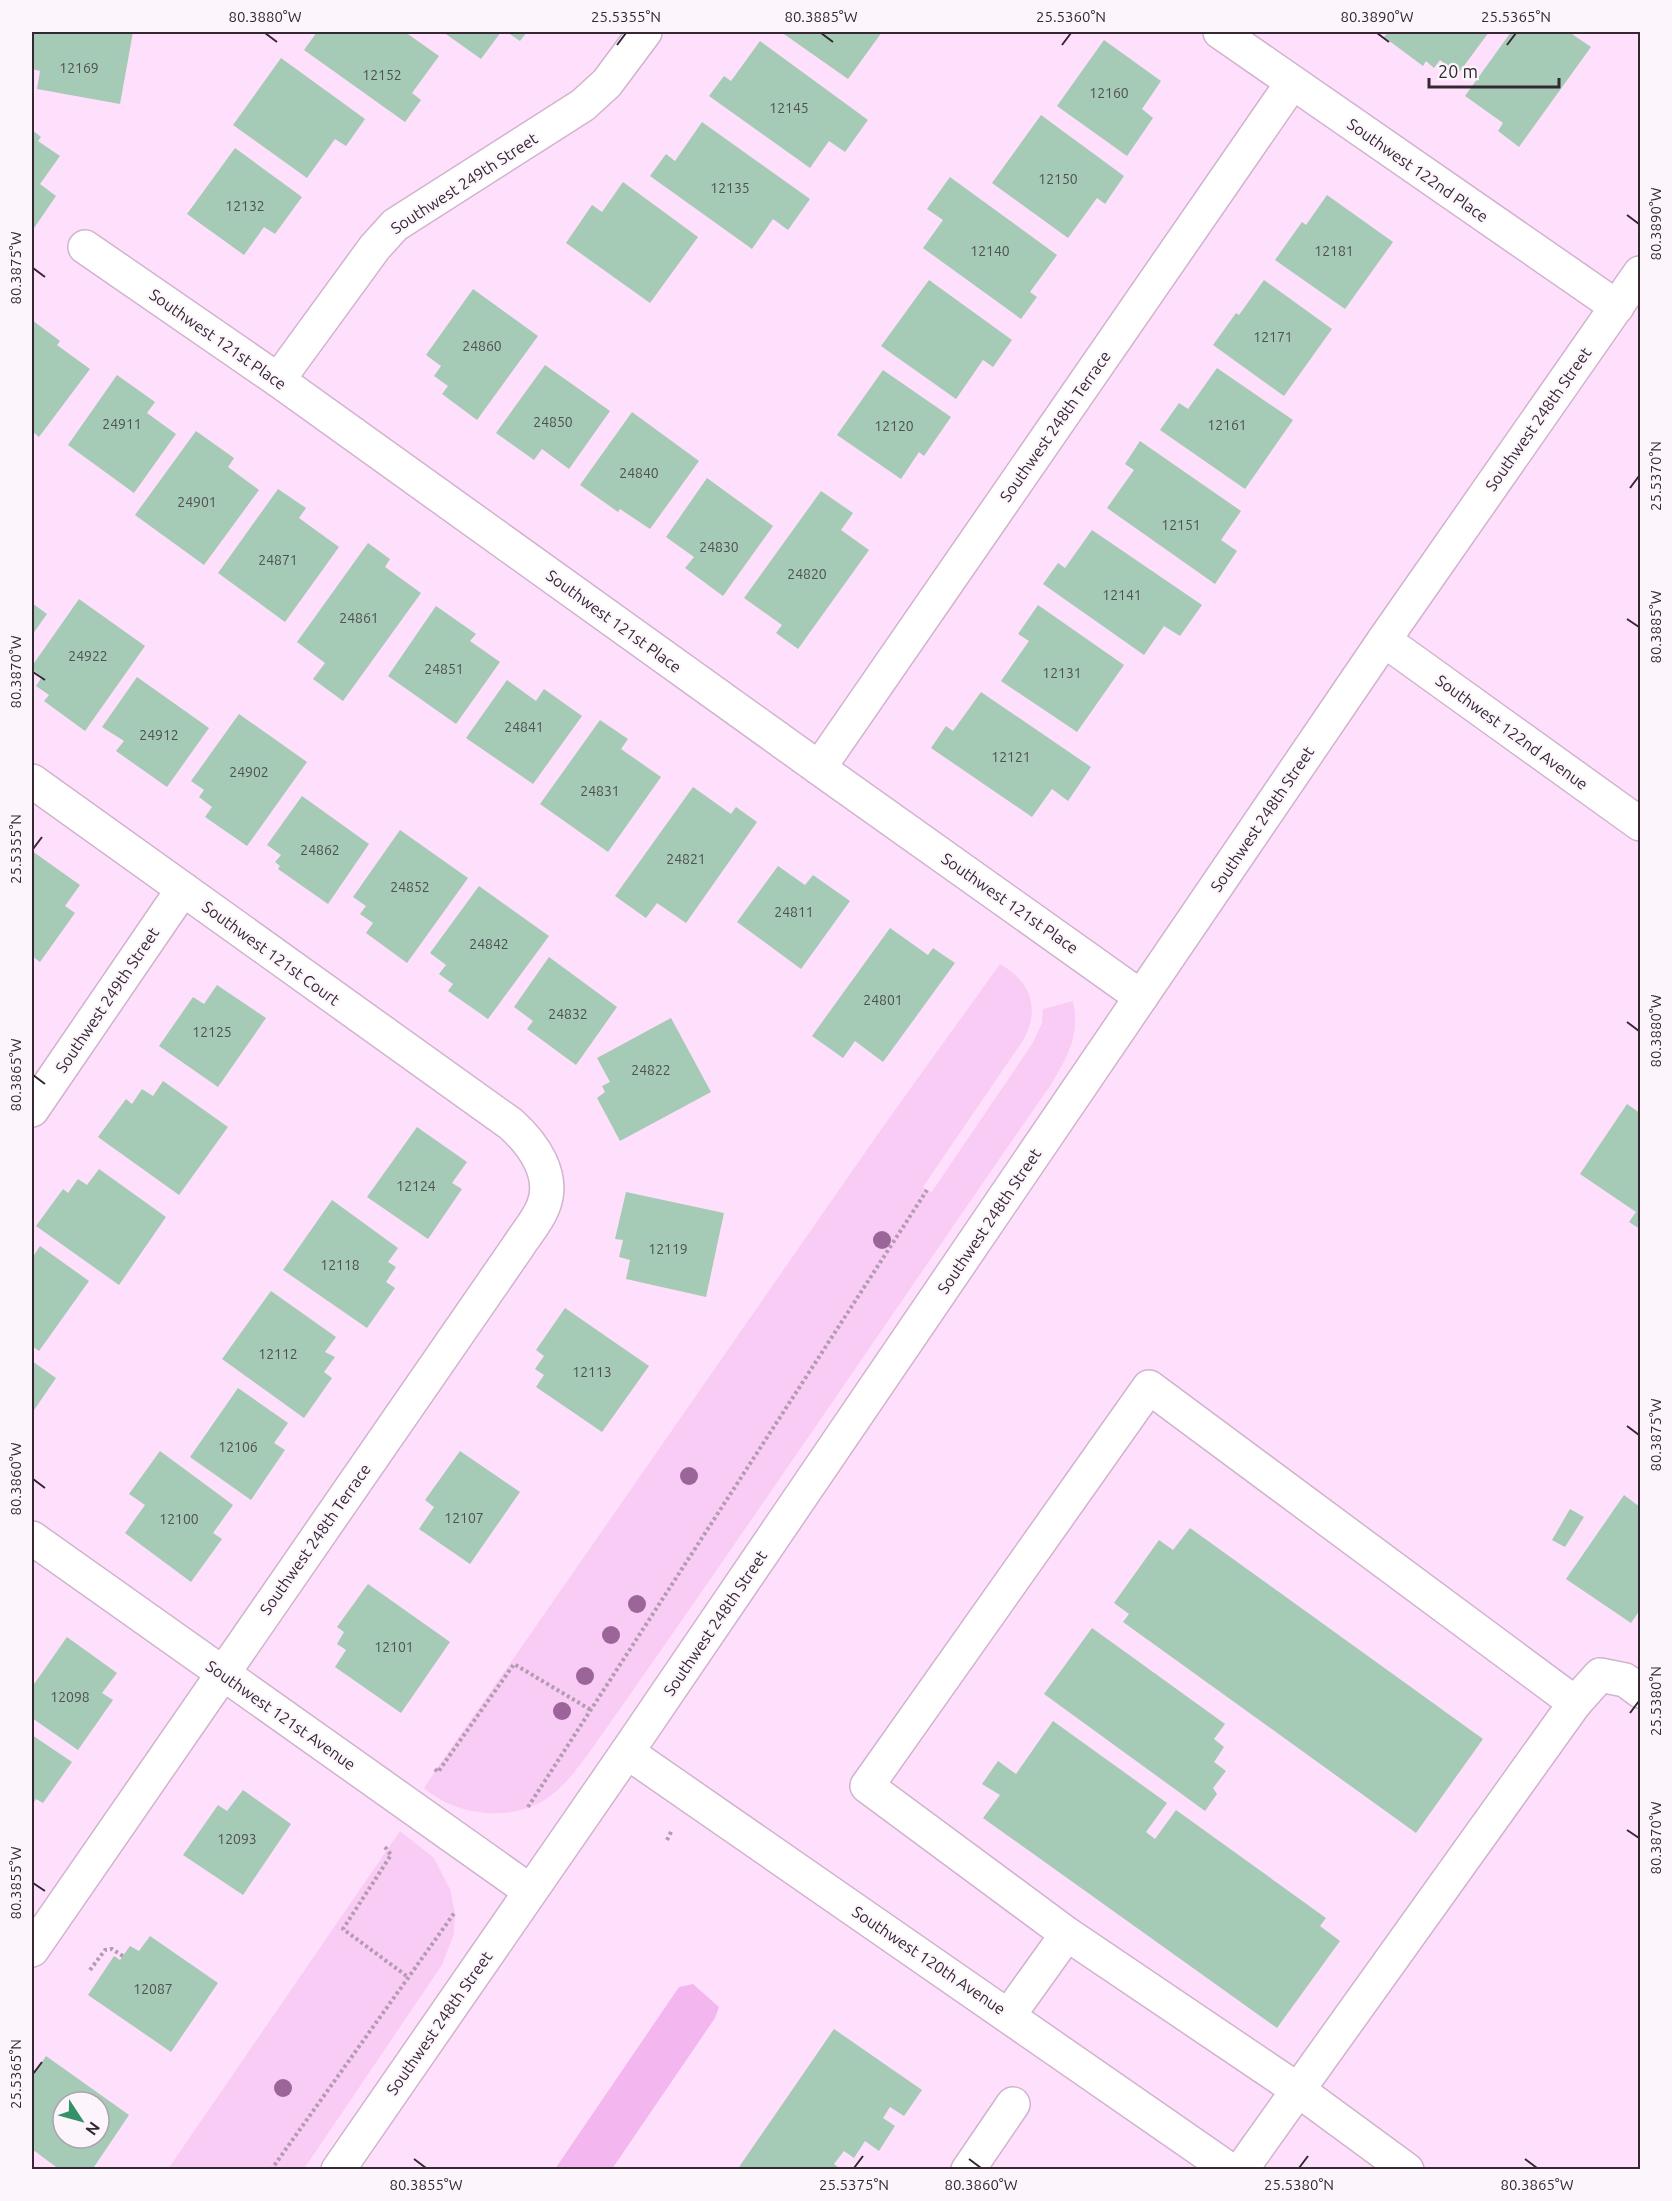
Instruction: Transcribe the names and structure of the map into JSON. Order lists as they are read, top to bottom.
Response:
{
  "streets": {
    "street": [
      "Southwest 122nd Place",
      "Southwest 249th Street",
      "Southwest 121st Place",
      "Southwest 248th Street",
      "Southwest 248th Terrace",
      "Southwest 122nd Avenue",
      "Southwest 121st Court",
      "Southwest 121st Avenue",
      "Southwest 120th Avenue"
    ]
  },
  "crossings": [
    ["Southwest 122nd Place", "Southwest 248th Street"],
    ["Southwest 122nd Place", "Southwest 248th Terrace"],
    ["Southwest 249th Street", "Southwest 121st Place"],
    ["Southwest 249th Street", "Southwest 121st Court"],
    ["Southwest 121st Place", "Southwest 248th Street"],
    ["Southwest 121st Place", "Southwest 248th Terrace"],
    ["Southwest 248th Street", "Southwest 122nd Avenue"],
    ["Southwest 248th Street", "Southwest 121st Avenue"],
    ["Southwest 248th Street", "Southwest 120th Avenue"],
    ["Southwest 248th Terrace", "Southwest 121st Court"],
    ["Southwest 248th Terrace", "Southwest 121st Avenue"]
  ],
  "house_numbers": [
    "12169",
    "12152",
    "12160",
    "12145",
    "12150",
    "12135",
    "12132",
    "12140",
    "12181",
    "12171",
    "24860",
    "24850",
    "24911",
    "12161",
    "12120",
    "24840",
    "24901",
    "12151",
    "24830",
    "24871",
    "24820",
    "12141",
    "24861",
    "24922",
    "24851",
    "12131",
    "24841",
    "24912",
    "12121",
    "24902",
    "24831",
    "24862",
    "24821",
    "24852",
    "24811",
    "24842",
    "24801",
    "24832",
    "12125",
    "24822",
    "12124",
    "12119",
    "12118",
    "12112",
    "12113",
    "12106",
    "12107",
    "12100",
    "12101",
    "12098",
    "12093",
    "12087"
  ],
  "scale_bar": "20 m",
  "north": "bottom right",
  "coordinates": [
    "80.3880°W",
    "25.5355°N",
    "80.3885°W",
    "25.5360°N",
    "80.3890°W",
    "25.5365°N",
    "80.3875°W",
    "25.5370°N",
    "80.3870°W",
    "80.3865°W",
    "80.3860°W",
    "25.5380°N",
    "80.3855°W",
    "25.5375°N"
  ]
}
